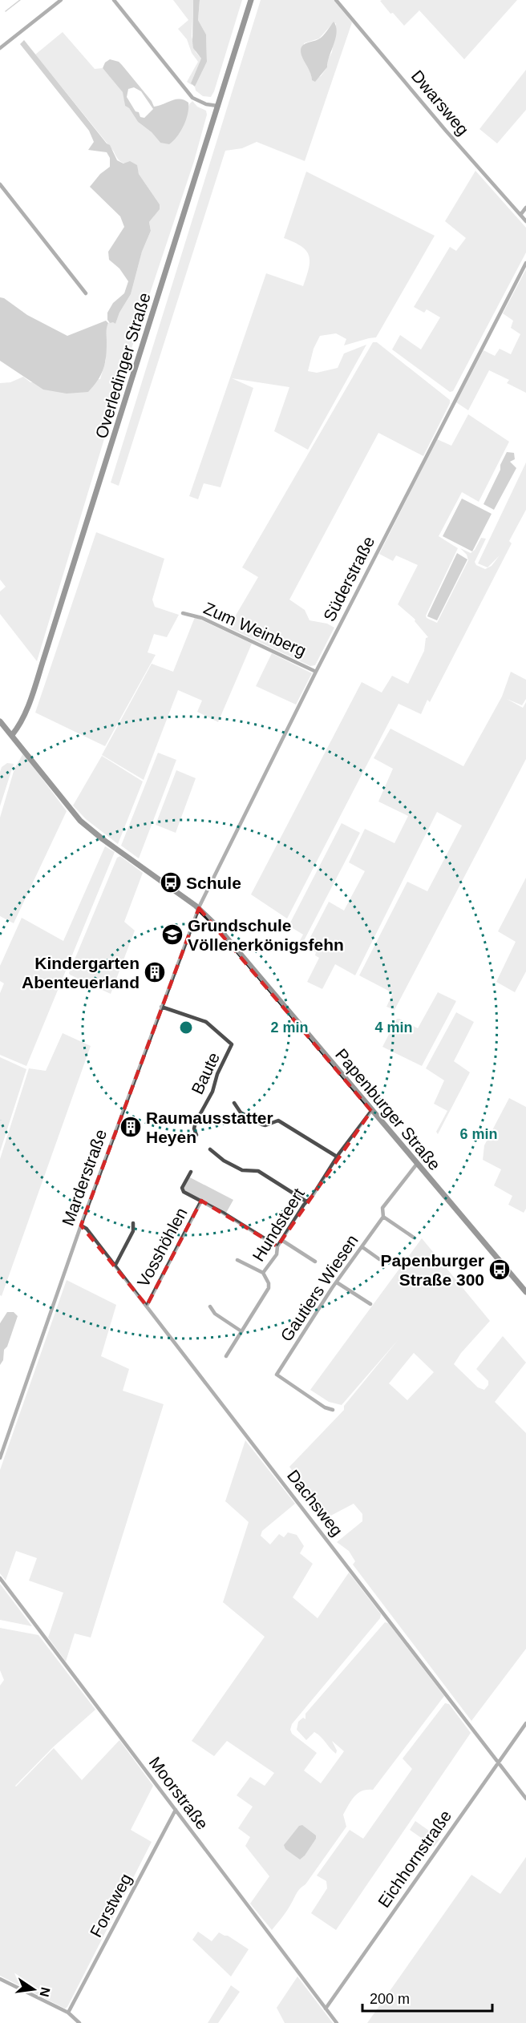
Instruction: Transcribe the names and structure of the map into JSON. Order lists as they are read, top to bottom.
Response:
{
  "streets": {
    "street": [
      "Dwarsweg",
      "Overledinger Straße",
      "Süderstraße",
      "Zum Weinberg",
      "Baute",
      "Papenburger Straße",
      "Marderstraße",
      "Hundsteert",
      "Vosshöhlen",
      "Gautiers Wiesen",
      "Dachsweg",
      "Moorstraße",
      "Eichhornstraße",
      "Forstweg"
    ]
  },
  "crossings": [
    ["Overledinger Straße", "Papenburger Straße"],
    ["Süderstraße", "Zum Weinberg"],
    ["Süderstraße", "Papenburger Straße"],
    ["Süderstraße", "Marderstraße"],
    ["Baute", "Marderstraße"],
    ["Papenburger Straße", "Marderstraße"],
    ["Papenburger Straße", "Hundsteert"],
    ["Papenburger Straße", "Gautiers Wiesen"],
    ["Marderstraße", "Dachsweg"],
    ["Vosshöhlen", "Dachsweg"],
    ["Dachsweg", "Eichhornstraße"],
    ["Moorstraße", "Eichhornstraße"],
    ["Moorstraße", "Forstweg"]
  ],
  "places": {
    "bus stop": ["Schule", "Papenburger Straße 300"],
    "school or university": ["Grundschule Völlenerkönigsfehn"],
    "building": ["Kindergarten Abenteuerland", "Raumausstatter Heyen"]
  },
  "scale_bar": "200 m",
  "north": "right",
  "rings": ["2 min", "4 min", "6 min"]
}
